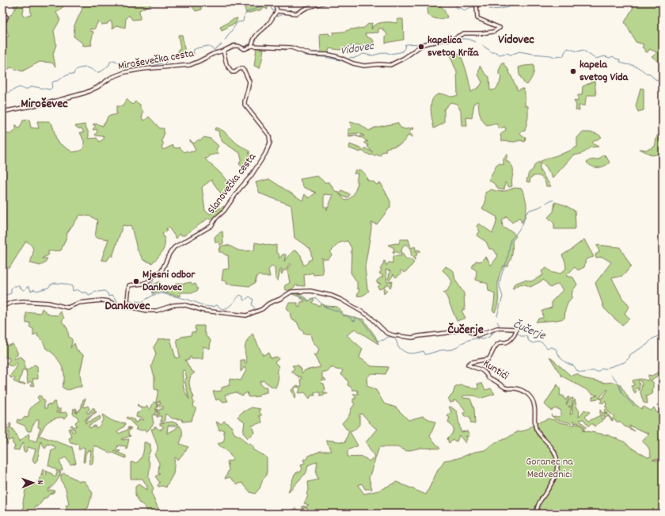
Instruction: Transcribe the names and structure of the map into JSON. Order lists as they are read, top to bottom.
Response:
{
  "streets": {
    "street": ["Miroševečka cesta", "Slanovečka cesta", "Kuntići"]
  },
  "crossings": [
    ["Miroševečka cesta", "Slanovečka cesta"],
    ["Slanovečka cesta", "Kuntići"]
  ],
  "districts": [
    "Vidovec",
    "Miroševec",
    "Dankovec",
    "Čučerje"
  ],
  "water": ["Vidovec", "Čučerje"],
  "parks": ["Goranec na Medvednici"],
  "places": ["kapelica svetog Križa", "kapela svetog Vida", "Mjesni odbor Dankovec"],
  "north": "right"
}
